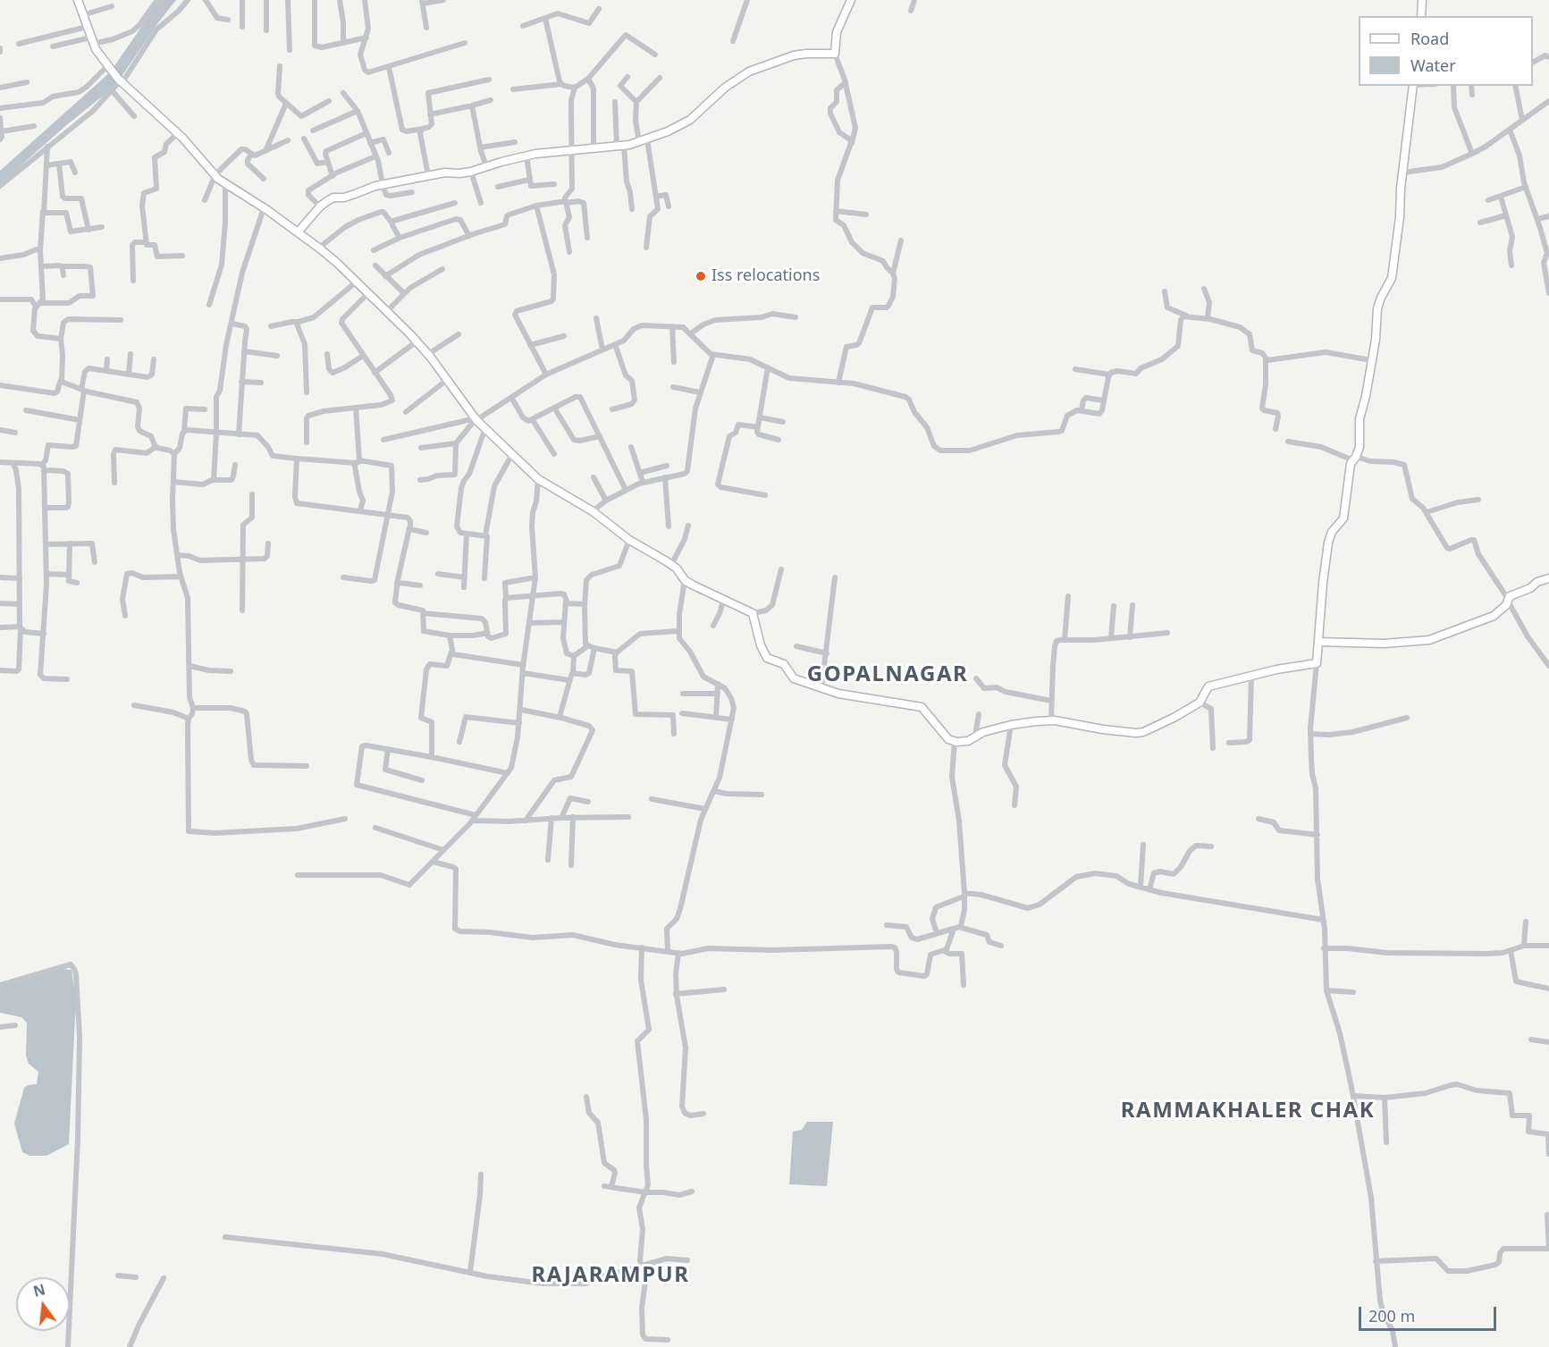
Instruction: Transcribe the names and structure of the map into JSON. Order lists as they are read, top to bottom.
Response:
{
  "districts": ["GOPALNAGAR", "RAMMAKHALER CHAK", "RAJARAMPUR"],
  "places": ["Iss relocations"],
  "legend": ["Road", "Water"],
  "scale_bar": "200 m",
  "north": "top"
}
